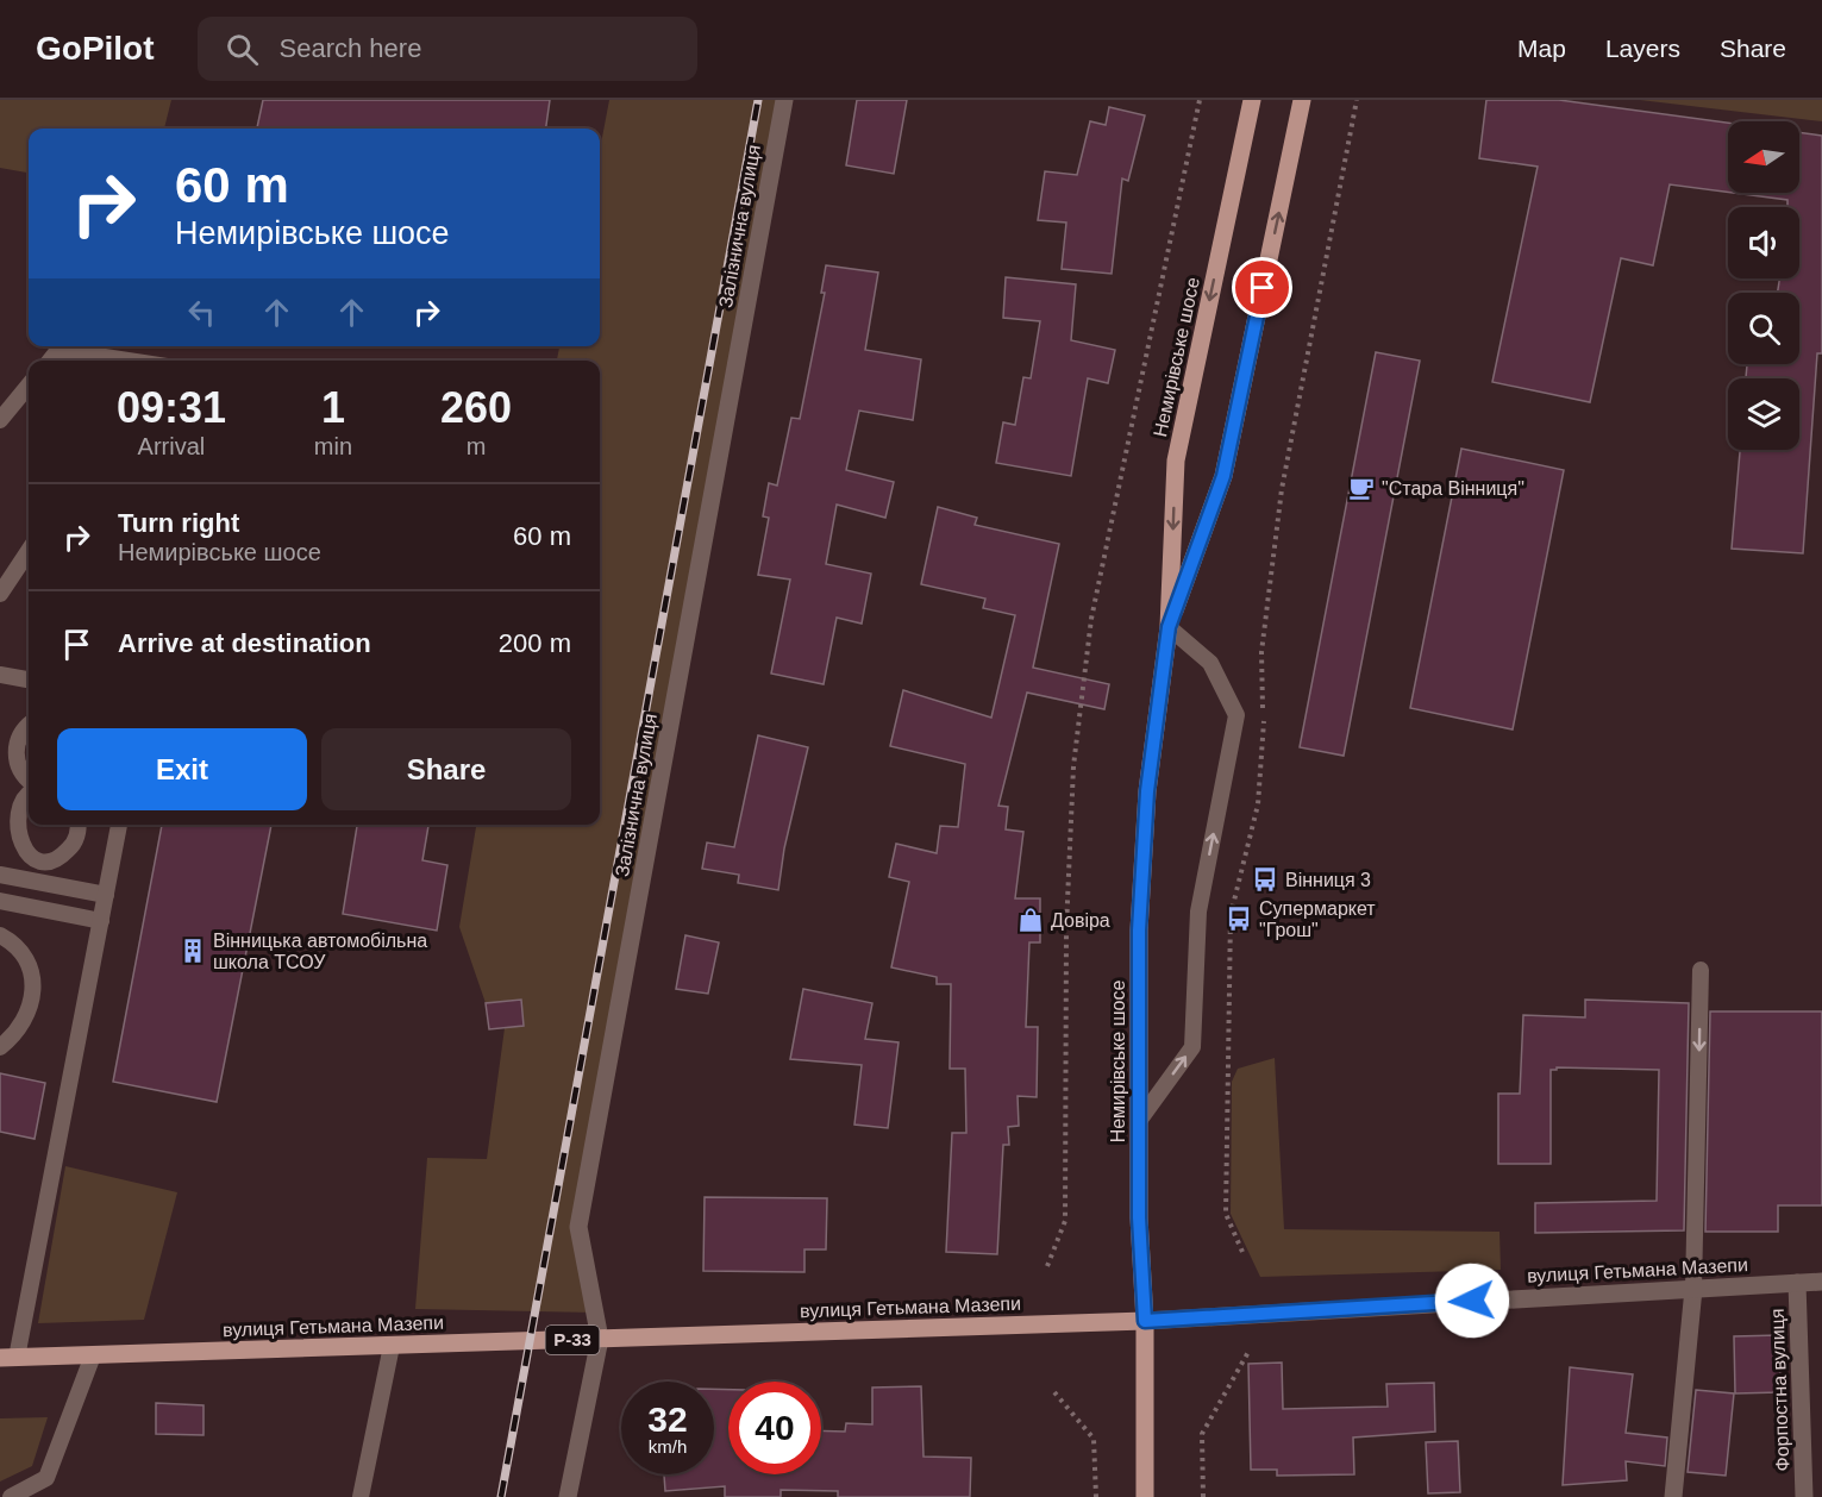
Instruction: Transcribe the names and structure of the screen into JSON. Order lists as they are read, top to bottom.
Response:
{
  "streets": {
    "main road": ["Немирівське шосе", "вулиця Гетьмана Мазепи", "Р-33"],
    "street": ["Залізнична вулиця", "Форпостна вулиця"]
  },
  "crossings": [
    ["Залізнична вулиця", "вулиця Гетьмана Мазепи"],
    ["Немирівське шосе", "вулиця Гетьмана Мазепи"],
    ["вулиця Гетьмана Мазепи", "Форпостна вулиця"]
  ],
  "places": {
    "cafe": ["\"Стара Вінниця\""],
    "bus stop": ["Вінниця 3", "Супермаркет \"Грош\""],
    "shop": ["Довіра"],
    "building": ["Вінницька автомобільна школа ТСОУ"]
  },
  "north": "left",
  "page": {
    "header": "GoPilot",
    "search": "Search here",
    "nav": ["Map", "Layers", "Share"],
    "turn": ["60 m", "Немирівське шосе"],
    "eta": [
      "09:31",
      "Arrival",
      "1",
      "min",
      "260",
      "m"
    ],
    "list": [
      {
        "name": "Turn right",
        "note": "Немирівське шосе",
        "value": "60 m"
      },
      {
        "name": "Arrive at destination",
        "value": "200 m"
      }
    ],
    "buttons": ["Exit", "Share"],
    "speed": "32 km/h",
    "limit": "40"
  }
}
